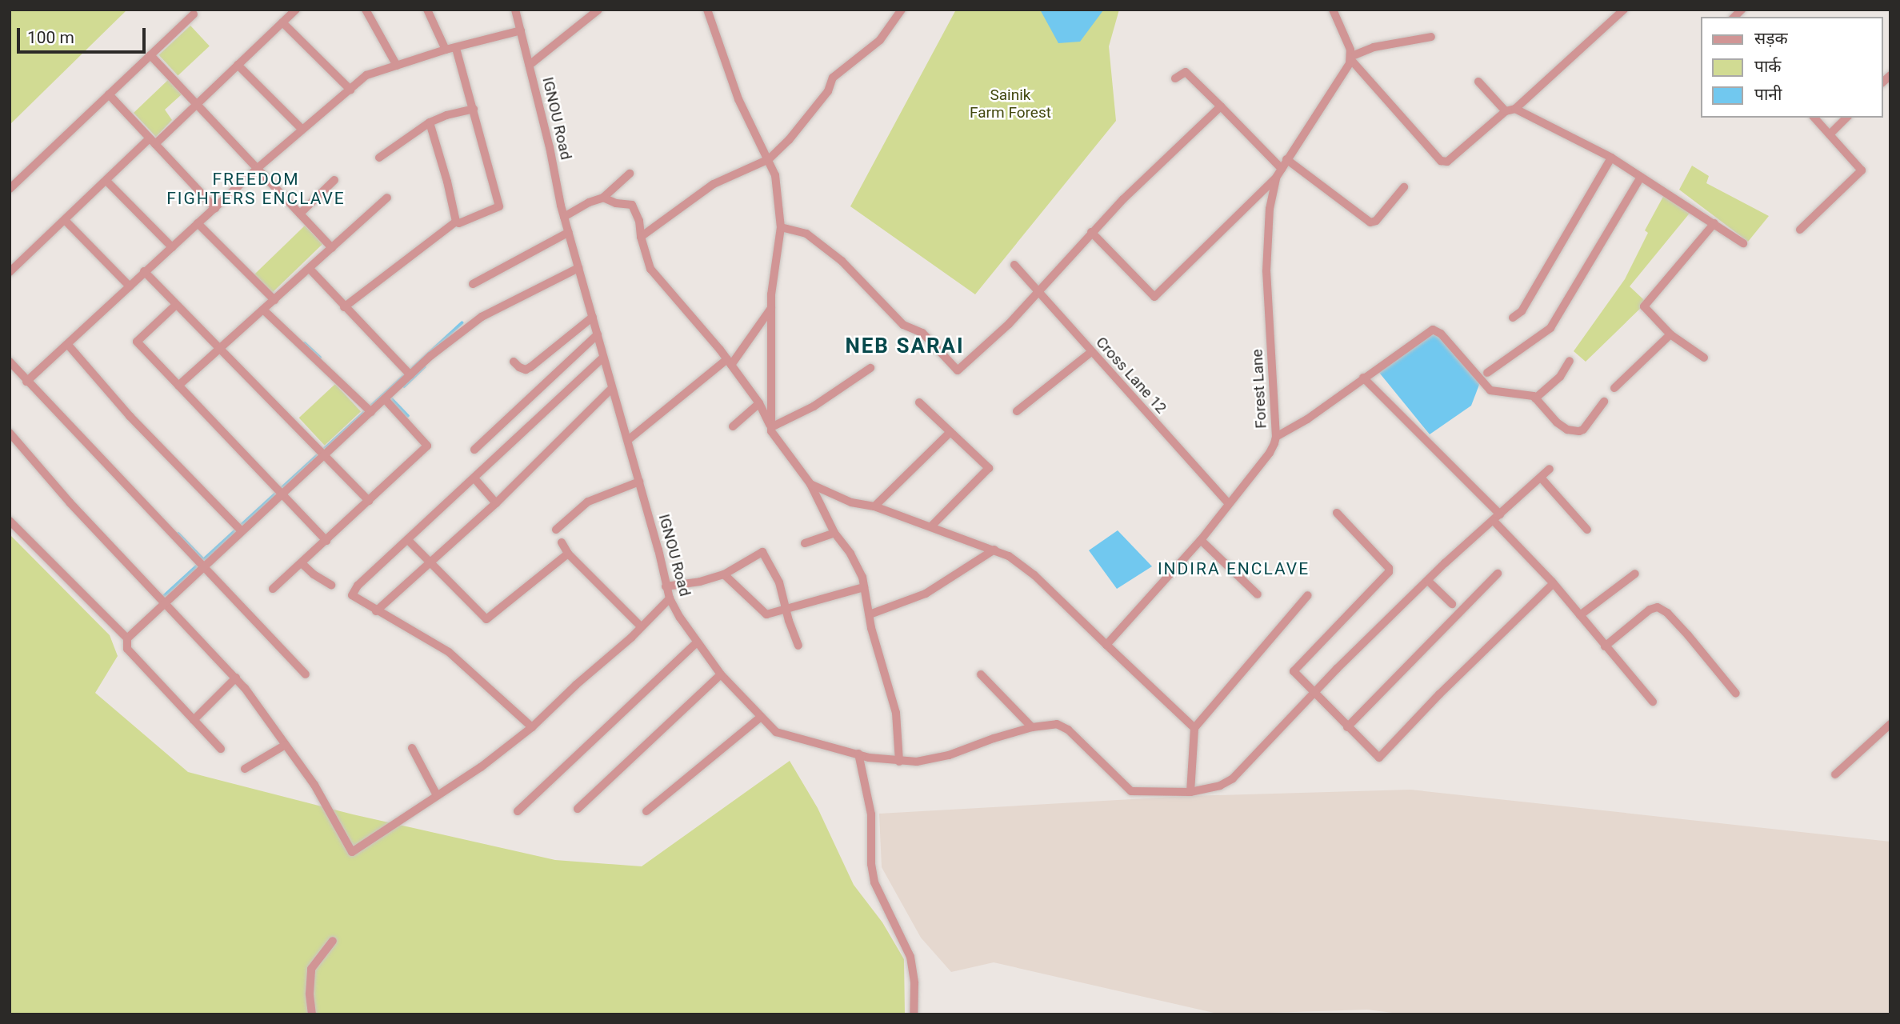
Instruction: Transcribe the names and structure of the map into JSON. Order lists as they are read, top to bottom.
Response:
{
  "streets": {
    "street": ["IGNOU Road", "Cross Lane 12", "Forest Lane"]
  },
  "crossings": [
    ["Cross Lane 12", "Forest Lane"]
  ],
  "districts": ["FREEDOM FIGHTERS ENCLAVE", "NEB SARAI", "INDIRA ENCLAVE"],
  "parks": ["Sainik Farm Forest"],
  "legend": ["सड़क", "पार्क", "पानी"],
  "scale_bar": "100 m"
}
